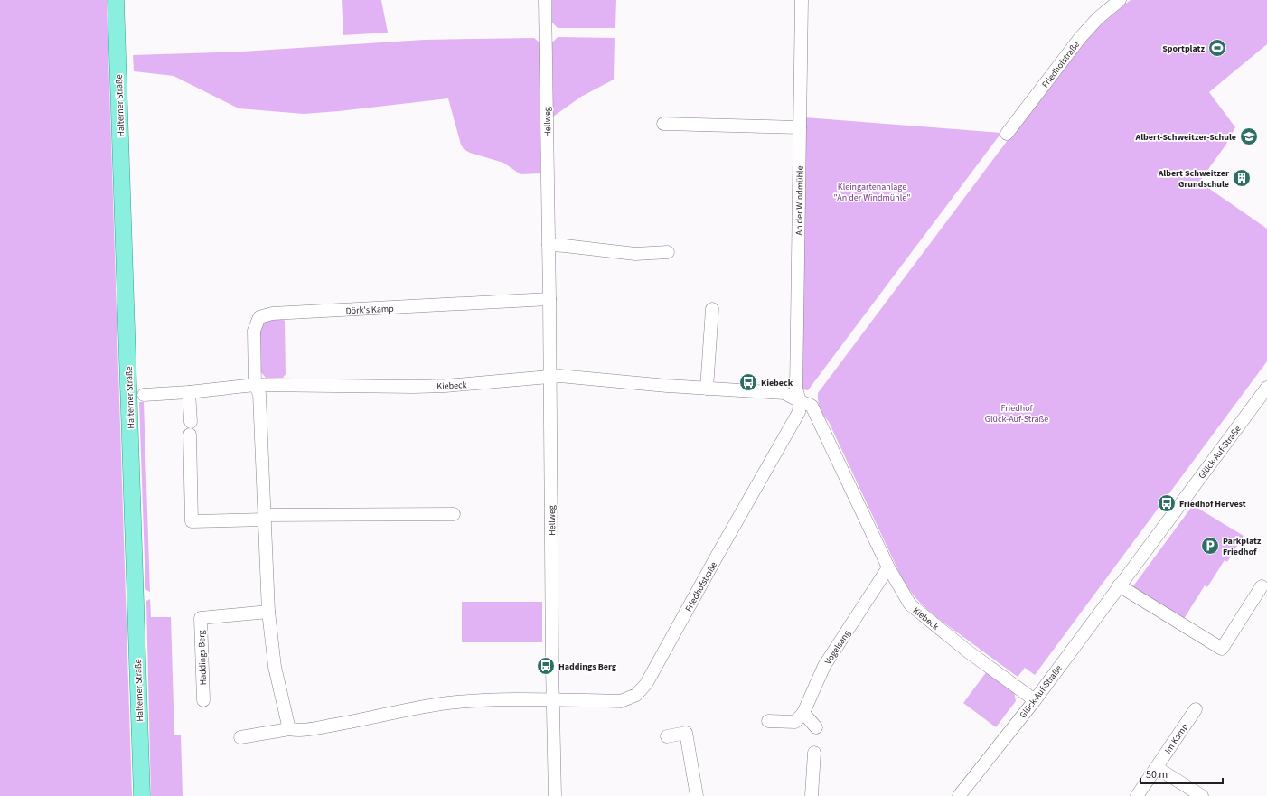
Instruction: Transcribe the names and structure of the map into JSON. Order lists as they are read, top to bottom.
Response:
{
  "streets": {
    "main road": ["Halterner Straße"],
    "street": [
      "Friedhofstraße",
      "Hellweg",
      "An der Windmühle",
      "Dörk's Kamp",
      "Kiebeck",
      "Glück-Auf-Straße",
      "Vogelsang",
      "Haddings Berg",
      "Im Kamp"
    ]
  },
  "crossings": [
    ["Friedhofstraße", "Hellweg"],
    ["Friedhofstraße", "An der Windmühle"],
    ["Friedhofstraße", "Kiebeck"],
    ["Hellweg", "Dörk's Kamp"],
    ["Hellweg", "Kiebeck"],
    ["An der Windmühle", "Kiebeck"],
    ["Dörk's Kamp", "Kiebeck"],
    ["Kiebeck", "Glück-Auf-Straße"],
    ["Kiebeck", "Vogelsang"]
  ],
  "parks": ["Kleingartenanlage \"An der Windmühle\"", "Friedhof Glück-Auf-Straße"],
  "places": {
    "sports": ["Sportplatz"],
    "school or university": ["Albert-Schweitzer-Schule"],
    "building": ["Albert Schweitzer Grundschule"],
    "bus stop": ["Kiebeck", "Friedhof Hervest", "Haddings Berg"],
    "parking": ["Parkplatz Friedhof"]
  },
  "scale_bar": "50 m"
}
